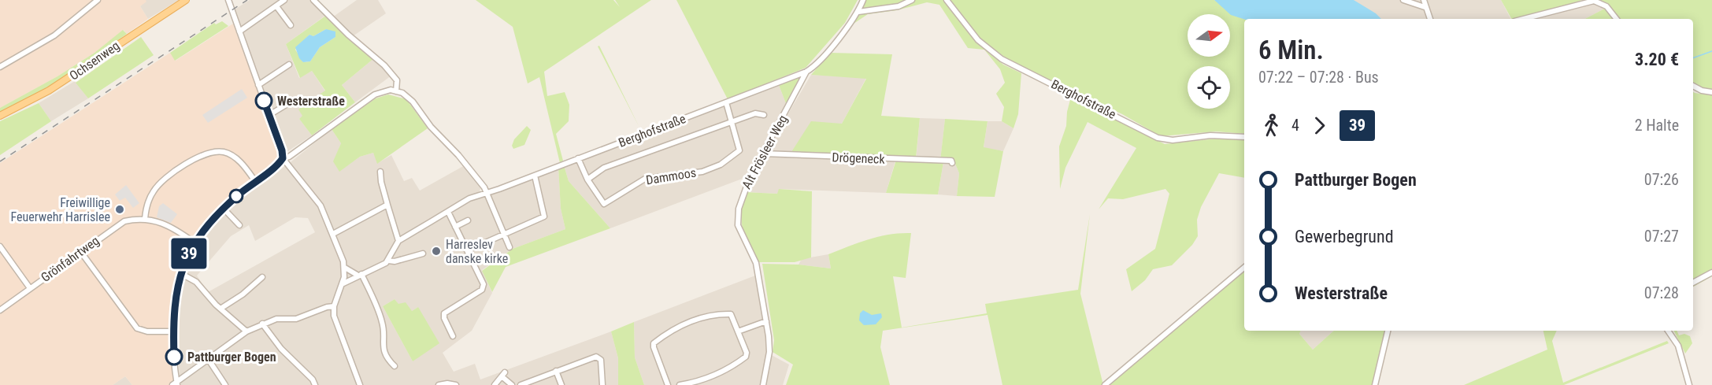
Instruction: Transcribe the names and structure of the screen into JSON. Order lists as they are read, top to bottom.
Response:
{
  "streets": {
    "main road": ["Ochsenweg"],
    "street": [
      "Berghofstraße",
      "Alt Frösleer Weg",
      "Drögeneck",
      "Dammoos",
      "Grönfahrtweg"
    ]
  },
  "crossings": [
    ["Berghofstraße", "Alt Frösleer Weg"],
    ["Berghofstraße", "Dammoos"],
    ["Alt Frösleer Weg", "Drögeneck"]
  ],
  "places": [
    "Westerstraße",
    "Freiwillige Feuerwehr Harrislee",
    "Harreslev danske kirke",
    "Pattburger Bogen"
  ],
  "lines": ["bus line 39"],
  "north": "right",
  "page": {
    "on_map": "39",
    "heading": ["6 Min.", "07:22 – 07:28 · Bus", "3.20 €"],
    "legs": ["4", "39", "2 Halte"],
    "list": [
      {
        "name": "Pattburger Bogen",
        "value": "07:26"
      },
      {
        "name": "Gewerbegrund",
        "value": "07:27"
      },
      {
        "name": "Westerstraße",
        "value": "07:28"
      }
    ]
  }
}
